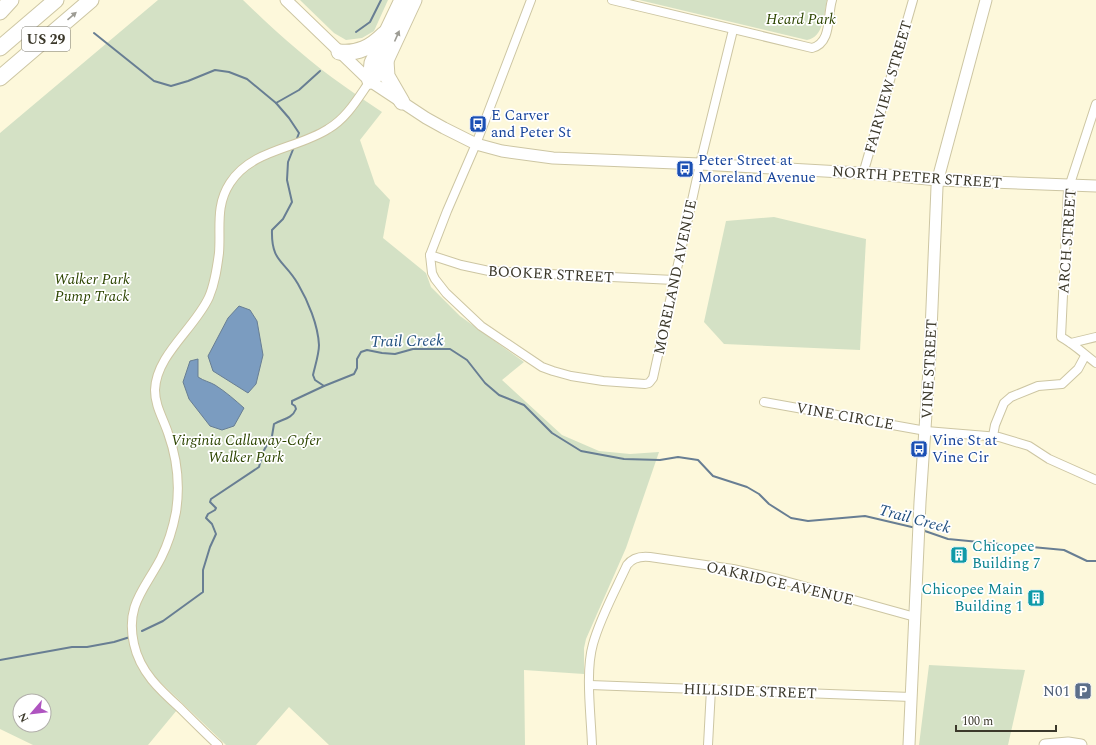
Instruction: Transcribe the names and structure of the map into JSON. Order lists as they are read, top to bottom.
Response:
{
  "streets": {
    "highway": ["US 29"],
    "street": [
      "FAIRVIEW STREET",
      "NORTH PETER STREET",
      "ARCH STREET",
      "BOOKER STREET",
      "MORELAND AVENUE",
      "VINE STREET",
      "VINE CIRCLE",
      "OAKRIDGE AVENUE",
      "HILLSIDE STREET"
    ]
  },
  "crossings": [
    ["FAIRVIEW STREET", "NORTH PETER STREET"],
    ["NORTH PETER STREET", "ARCH STREET"],
    ["NORTH PETER STREET", "MORELAND AVENUE"],
    ["NORTH PETER STREET", "VINE STREET"],
    ["BOOKER STREET", "MORELAND AVENUE"],
    ["VINE STREET", "VINE CIRCLE"],
    ["VINE STREET", "OAKRIDGE AVENUE"],
    ["VINE STREET", "HILLSIDE STREET"],
    ["OAKRIDGE AVENUE", "HILLSIDE STREET"]
  ],
  "water": ["Trail Creek"],
  "parks": ["Heard Park", "Walker Park Pump Track", "Virginia Callaway-Cofer Walker Park"],
  "places": {
    "bus stop": ["E Carver and Peter St", "Peter Street at Moreland Avenue", "Vine St at Vine Cir"],
    "building": ["Chicopee Building 7", "Chicopee Main Building 1"],
    "parking": ["N01"]
  },
  "scale_bar": "100 m",
  "north": "bottom left"
}
